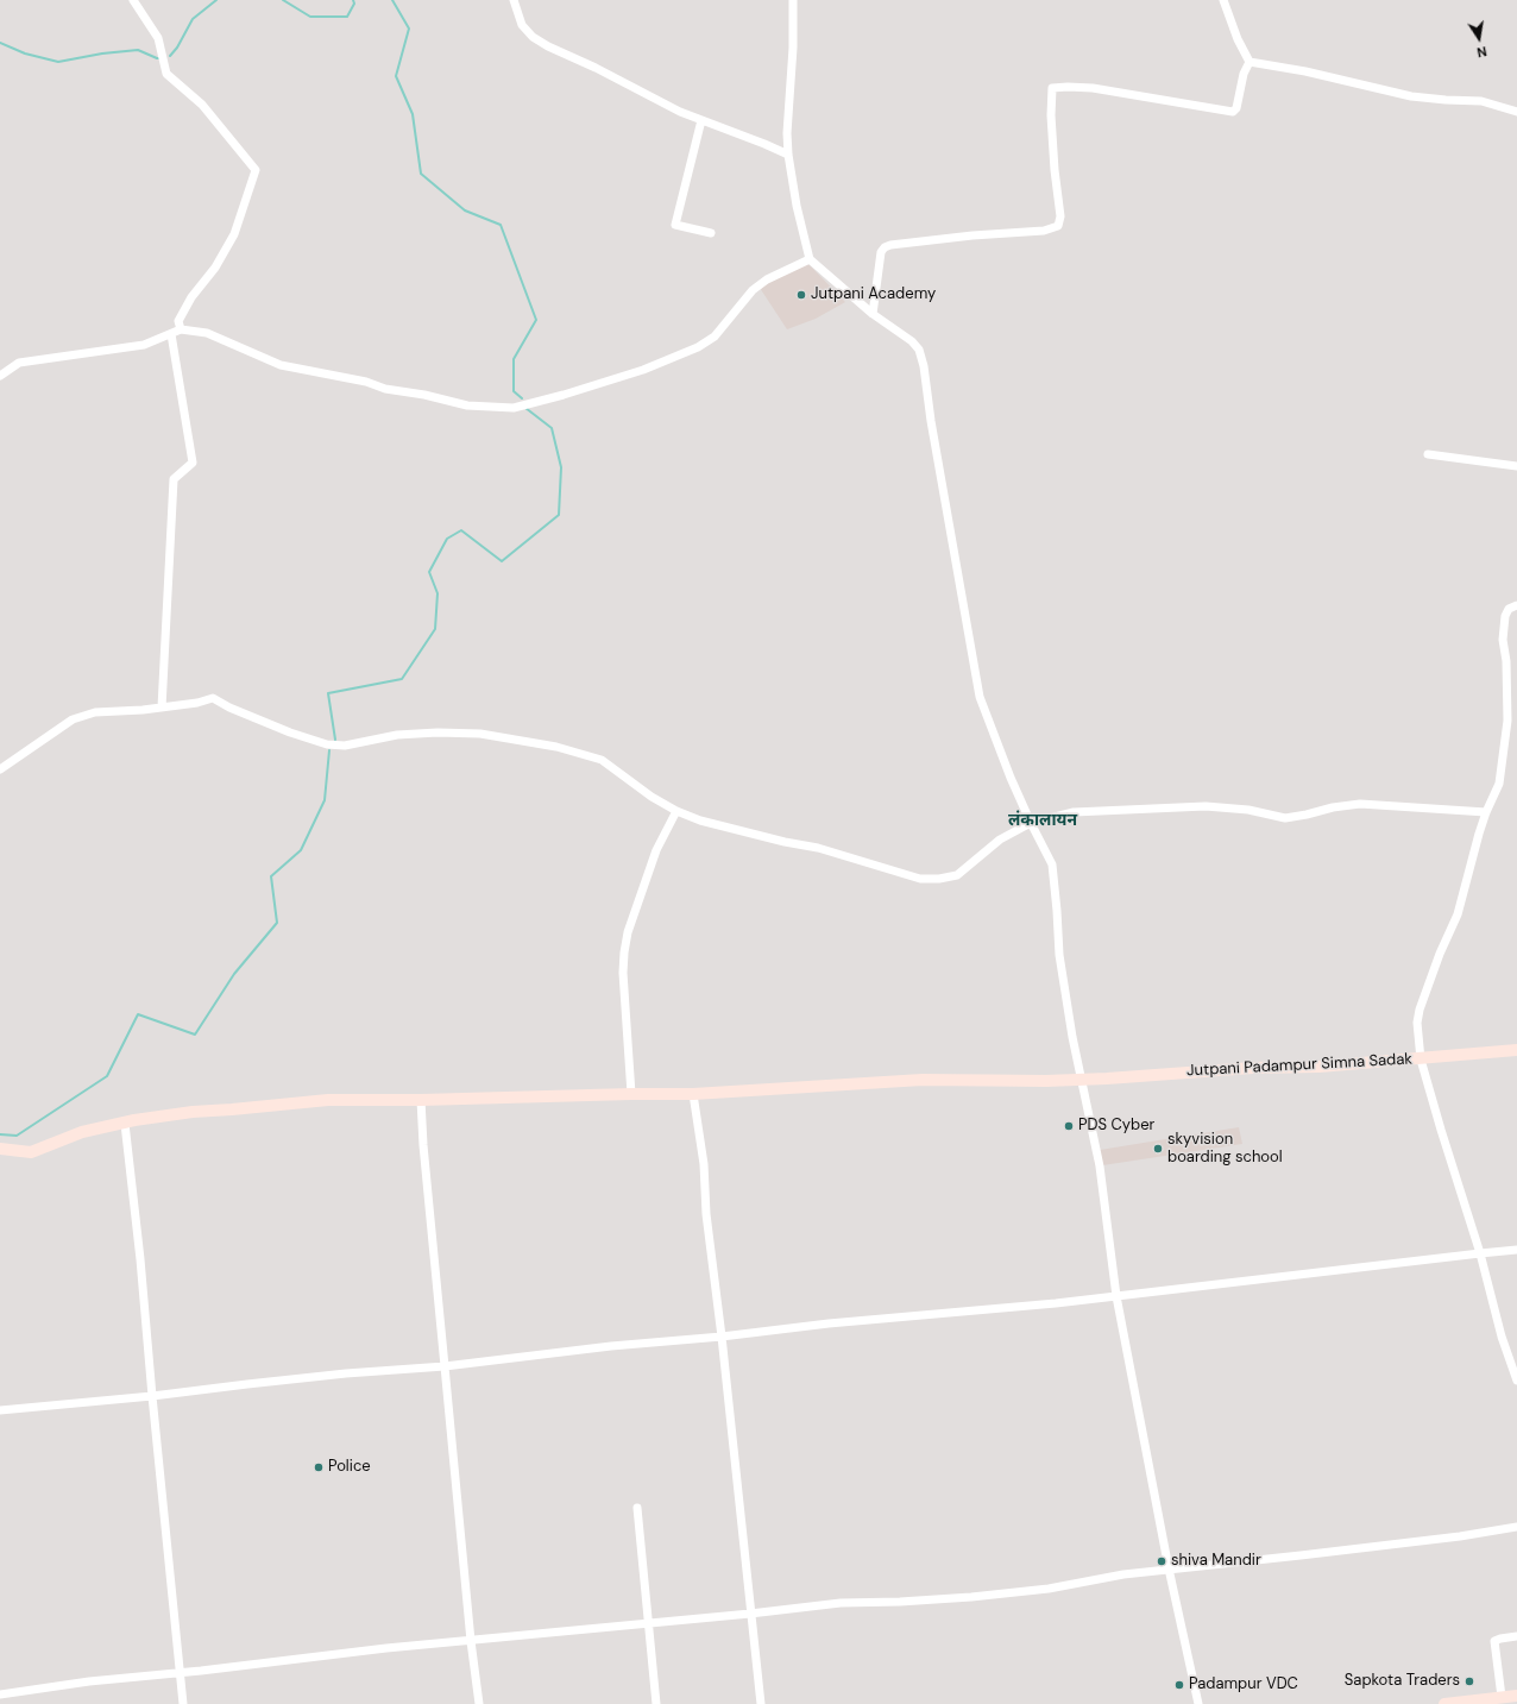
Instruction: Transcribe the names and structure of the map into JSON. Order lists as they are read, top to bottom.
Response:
{
  "streets": {
    "street": ["Jutpani Padampur Simna Sadak"]
  },
  "districts": ["लंकालायन"],
  "places": [
    "Jutpani Academy",
    "PDS Cyber",
    "skyvision boarding school",
    "Police",
    "shiva Mandir",
    "Sapkota Traders",
    "Padampur VDC"
  ],
  "north": "bottom"
}
